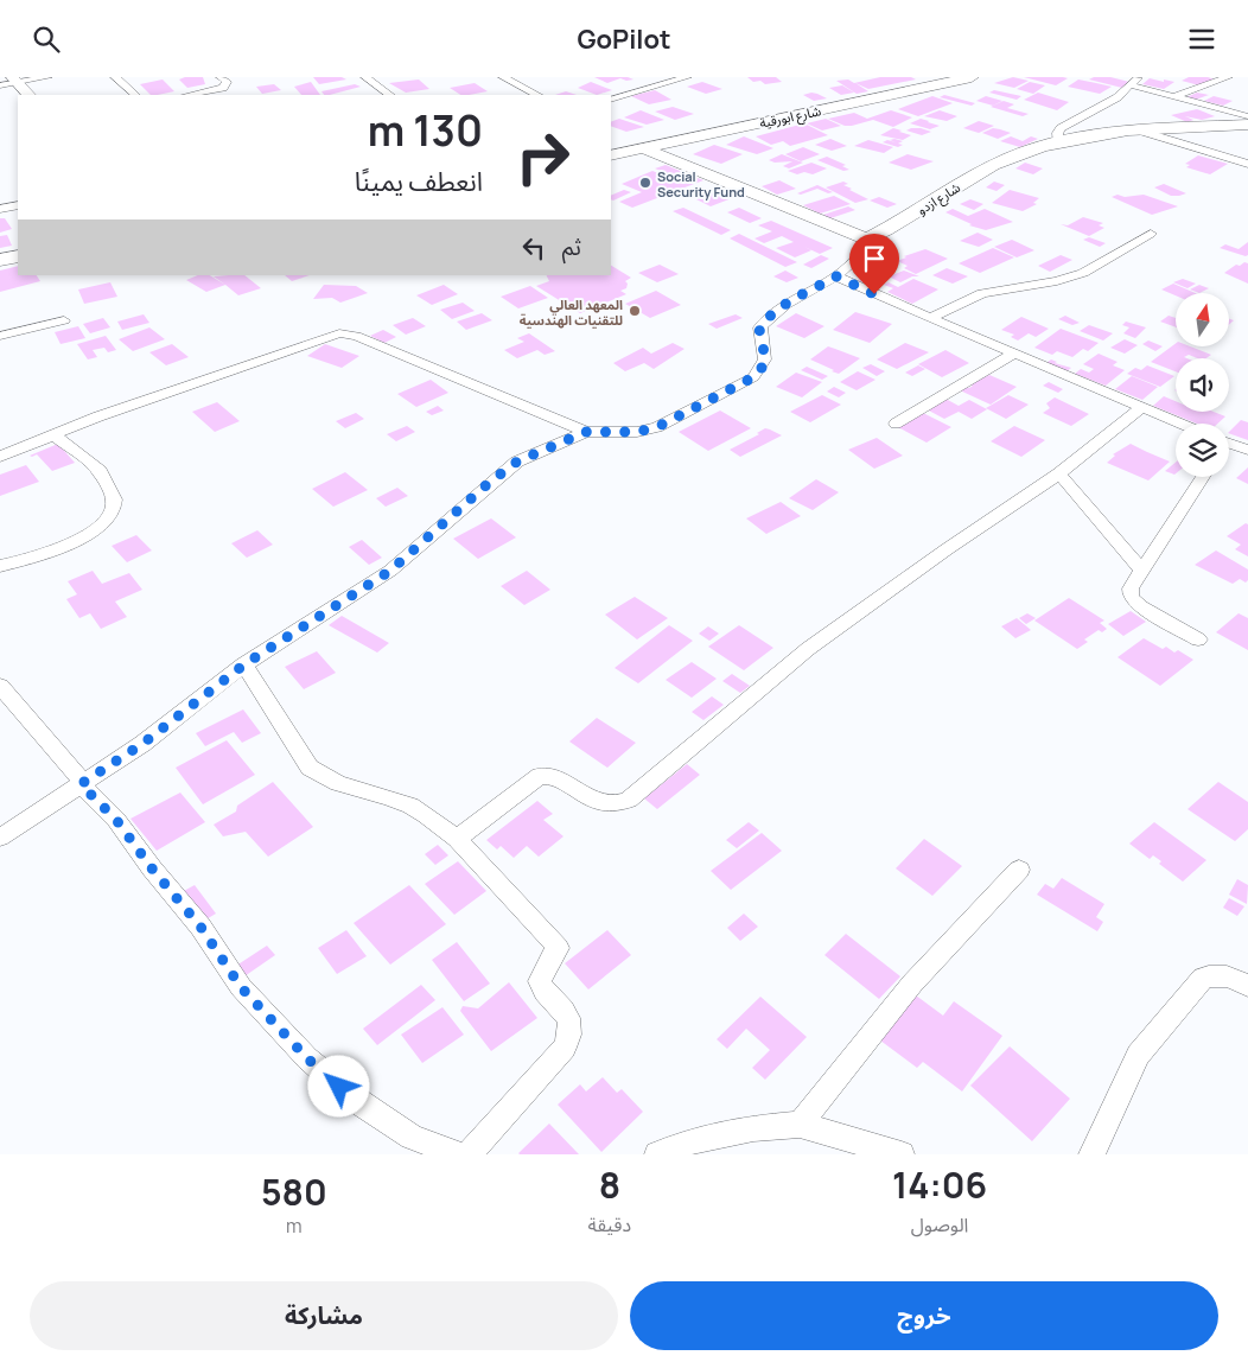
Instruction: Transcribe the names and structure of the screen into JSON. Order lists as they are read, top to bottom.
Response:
{
  "streets": {
    "main road": ["شارع ابورقية", "شارع ازدو"]
  },
  "places": ["Social Security Fund", "المعهد العالي للتقنيات الهندسية"],
  "north": "top",
  "page": {
    "header": "GoPilot",
    "turn": ["130 m", "انعطف يمينًا"],
    "then": "ثم",
    "eta": [
      "14:06",
      "الوصول",
      "8",
      "دقيقة",
      "580",
      "m"
    ],
    "buttons": ["خروج", "مشاركة"]
  }
}
